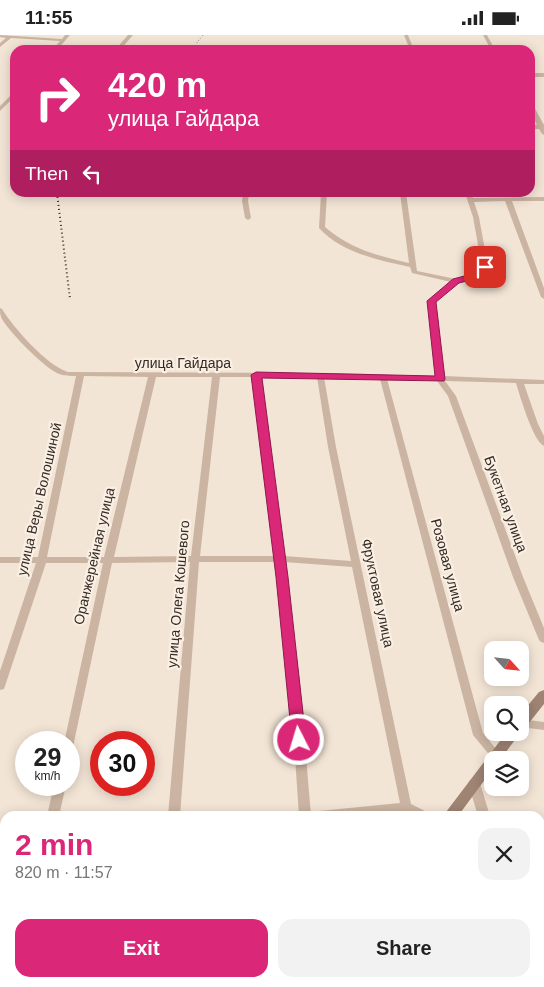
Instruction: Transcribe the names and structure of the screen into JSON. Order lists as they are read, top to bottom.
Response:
{
  "streets": {
    "street": [
      "улица Гайдара",
      "улица Веры Волошиной",
      "Букетная улица",
      "Оранжерейная улица",
      "Розовая улица",
      "Фруктовая улица",
      "улица Олега Кошевого"
    ]
  },
  "crossings": [
    ["улица Гайдара", "улица Веры Волошиной"],
    ["улица Гайдара", "Букетная улица"],
    ["улица Гайдара", "Оранжерейная улица"],
    ["улица Гайдара", "Розовая улица"],
    ["улица Гайдара", "Фруктовая улица"],
    ["улица Гайдара", "улица Олега Кошевого"]
  ],
  "north": "bottom right",
  "page": {
    "status": "11:55",
    "turn": ["420 m", "улица Гайдара"],
    "then": "Then",
    "speed": "29 km/h",
    "limit": "30",
    "heading": ["2 min", "820 m · 11:57"],
    "buttons": ["Exit", "Share"]
  }
}
